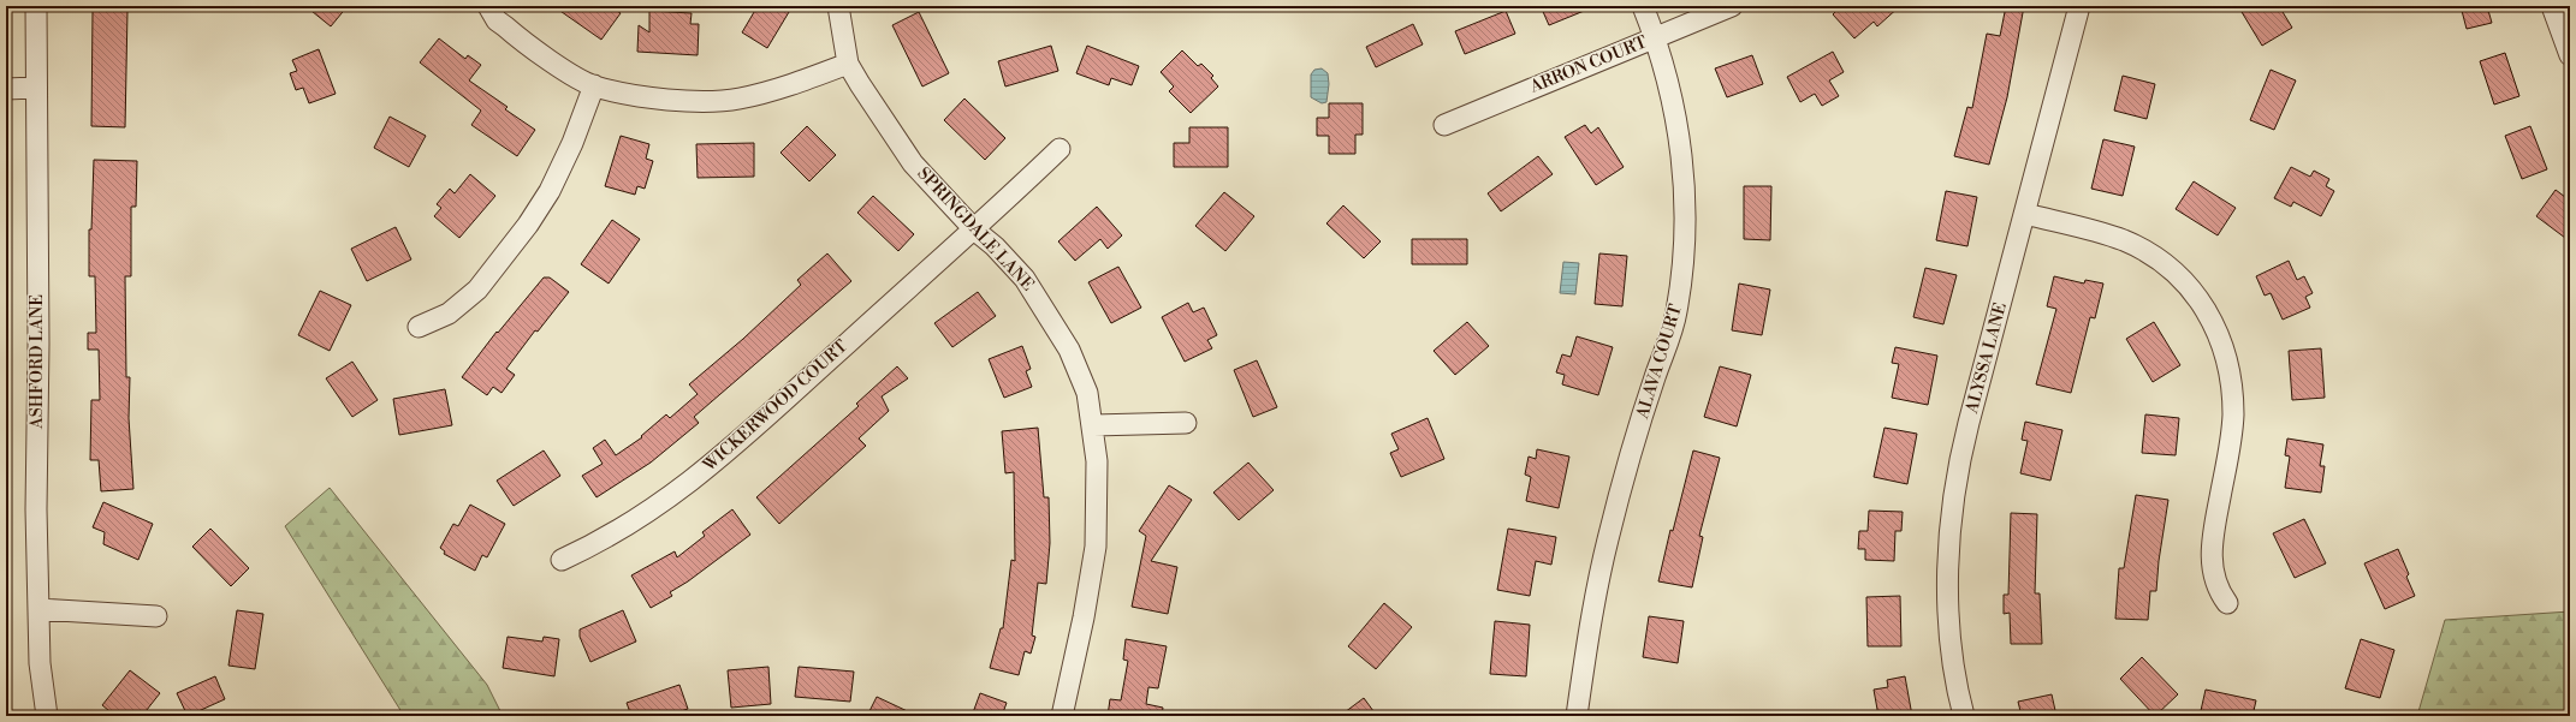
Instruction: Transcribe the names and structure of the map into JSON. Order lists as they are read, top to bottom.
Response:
{
  "streets": {
    "street": [
      "ARRON COURT",
      "SPRINGDALE LANE",
      "ALYSSA LANE",
      "ASHFORD LANE",
      "ALAVA COURT",
      "WICKERWOOD COURT"
    ]
  },
  "crossings": [
    ["ARRON COURT", "ALAVA COURT"],
    ["SPRINGDALE LANE", "WICKERWOOD COURT"]
  ]
}
